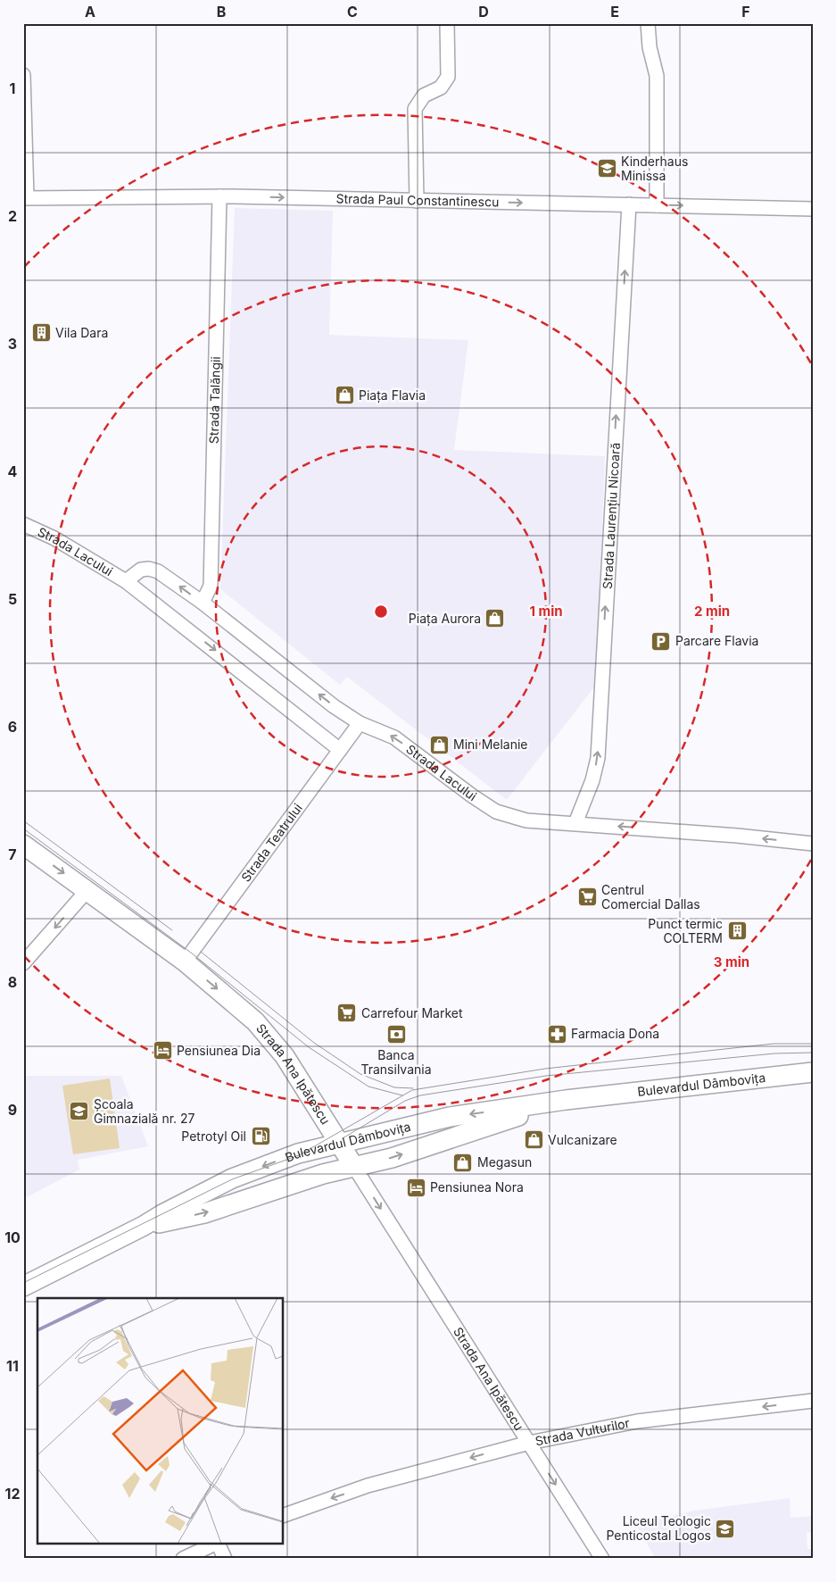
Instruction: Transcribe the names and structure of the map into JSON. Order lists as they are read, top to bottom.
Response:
{
  "streets": {
    "main road": ["Strada Ana Ipătescu", "Bulevardul Dâmbovița"],
    "street": [
      "Strada Paul Constantinescu",
      "Strada Talăngii",
      "Strada Laurențiu Nicoară",
      "Strada Lacului",
      "Strada Teatrului",
      "Strada Vulturilor"
    ]
  },
  "crossings": [
    ["Strada Paul Constantinescu", "Strada Talăngii"],
    ["Strada Paul Constantinescu", "Strada Laurențiu Nicoară"],
    ["Strada Talăngii", "Strada Lacului"],
    ["Strada Laurențiu Nicoară", "Strada Lacului"],
    ["Strada Lacului", "Strada Teatrului"],
    ["Strada Teatrului", "Strada Ana Ipătescu"],
    ["Strada Ana Ipătescu", "Bulevardul Dâmbovița"],
    ["Strada Ana Ipătescu", "Strada Vulturilor"]
  ],
  "one_way": [
    "Strada Paul Constantinescu",
    "Strada Laurențiu Nicoară",
    "Strada Ana Ipătescu",
    "Strada Vulturilor"
  ],
  "places": {
    "school or university": ["Kinderhaus Minissa", "Școala Gimnazială nr. 27", "Liceul Teologic Penticostal Logos"],
    "building": ["Vila Dara", "Punct termic COLTERM"],
    "shop": [
      "Piața Flavia",
      "Piața Aurora",
      "Mini Melanie",
      "Vulcanizare",
      "Megasun"
    ],
    "parking": ["Parcare Flavia"],
    "supermarket": ["Centrul Comercial Dallas", "Carrefour Market"],
    "pharmacy": ["Farmacia Dona"],
    "bank": ["Banca Transilvania"],
    "hotel": ["Pensiunea Dia", "Pensiunea Nora"],
    "fuel station": ["Petrotyl Oil"]
  },
  "grid": {
    "columns": [
      "A",
      "B",
      "C",
      "D",
      "E",
      "F"
    ],
    "rows": [
      "1",
      "2",
      "3",
      "4",
      "5",
      "6",
      "7",
      "8",
      "9",
      "10",
      "11",
      "12"
    ]
  },
  "rings": ["1 min", "2 min", "3 min"]
}
